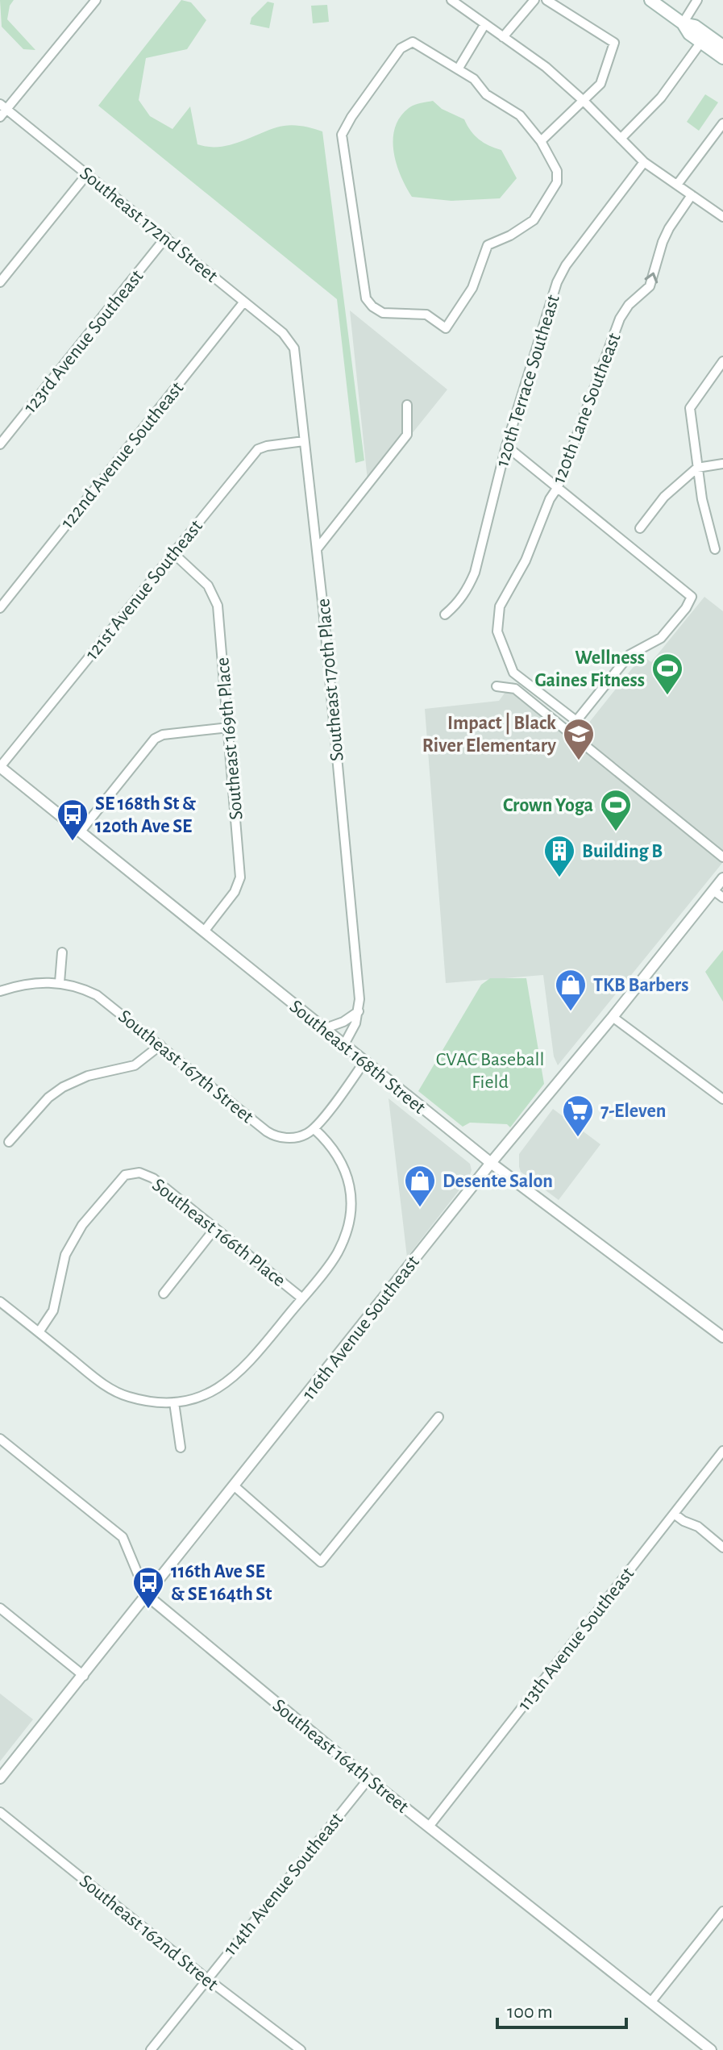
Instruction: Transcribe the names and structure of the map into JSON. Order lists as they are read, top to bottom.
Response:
{
  "streets": {
    "street": [
      "Southeast 172nd Street",
      "123rd Avenue Southeast",
      "120th Terrace Southeast",
      "120th Lane Southeast",
      "122nd Avenue Southeast",
      "121st Avenue Southeast",
      "Southeast 170th Place",
      "Southeast 169th Place",
      "Southeast 168th Street",
      "Southeast 167th Street",
      "Southeast 166th Place",
      "116th Avenue Southeast",
      "113th Avenue Southeast",
      "Southeast 164th Street",
      "114th Avenue Southeast",
      "Southeast 162nd Street"
    ]
  },
  "crossings": [
    ["Southeast 172nd Street", "123rd Avenue Southeast"],
    ["Southeast 172nd Street", "122nd Avenue Southeast"],
    ["Southeast 172nd Street", "Southeast 170th Place"],
    ["121st Avenue Southeast", "Southeast 170th Place"],
    ["121st Avenue Southeast", "Southeast 169th Place"],
    ["121st Avenue Southeast", "Southeast 168th Street"],
    ["Southeast 170th Place", "Southeast 168th Street"],
    ["Southeast 169th Place", "Southeast 168th Street"],
    ["Southeast 168th Street", "116th Avenue Southeast"],
    ["116th Avenue Southeast", "Southeast 164th Street"],
    ["113th Avenue Southeast", "Southeast 164th Street"],
    ["Southeast 164th Street", "114th Avenue Southeast"],
    ["114th Avenue Southeast", "Southeast 162nd Street"]
  ],
  "parks": ["CVAC Baseball Field"],
  "places": {
    "sports": ["Wellness Gaines Fitness", "Crown Yoga"],
    "school or university": ["Impact | Black River Elementary"],
    "bus stop": ["SE 168th St & 120th Ave SE", "116th Ave SE & SE 164th St"],
    "building": ["Building B"],
    "shop": ["TKB Barbers", "Desente Salon"],
    "supermarket": ["7-Eleven"]
  },
  "scale_bar": "100 m"
}
